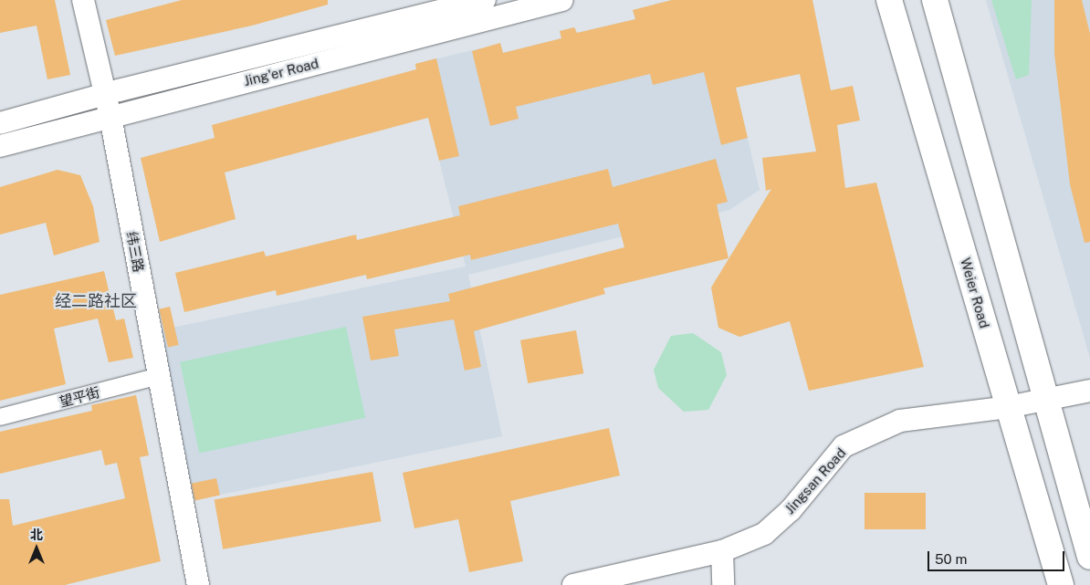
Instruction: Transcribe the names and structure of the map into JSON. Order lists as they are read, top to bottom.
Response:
{
  "streets": {
    "highway": ["Weier Road"],
    "street": [
      "Jing'er Road",
      "纬三路",
      "望平街",
      "Jingsan Road"
    ]
  },
  "crossings": [
    ["Jing'er Road", "纬三路"],
    ["纬三路", "望平街"],
    ["Weier Road", "Jingsan Road"]
  ],
  "districts": ["经二路社区"],
  "scale_bar": "50 m",
  "north": "top"
}
